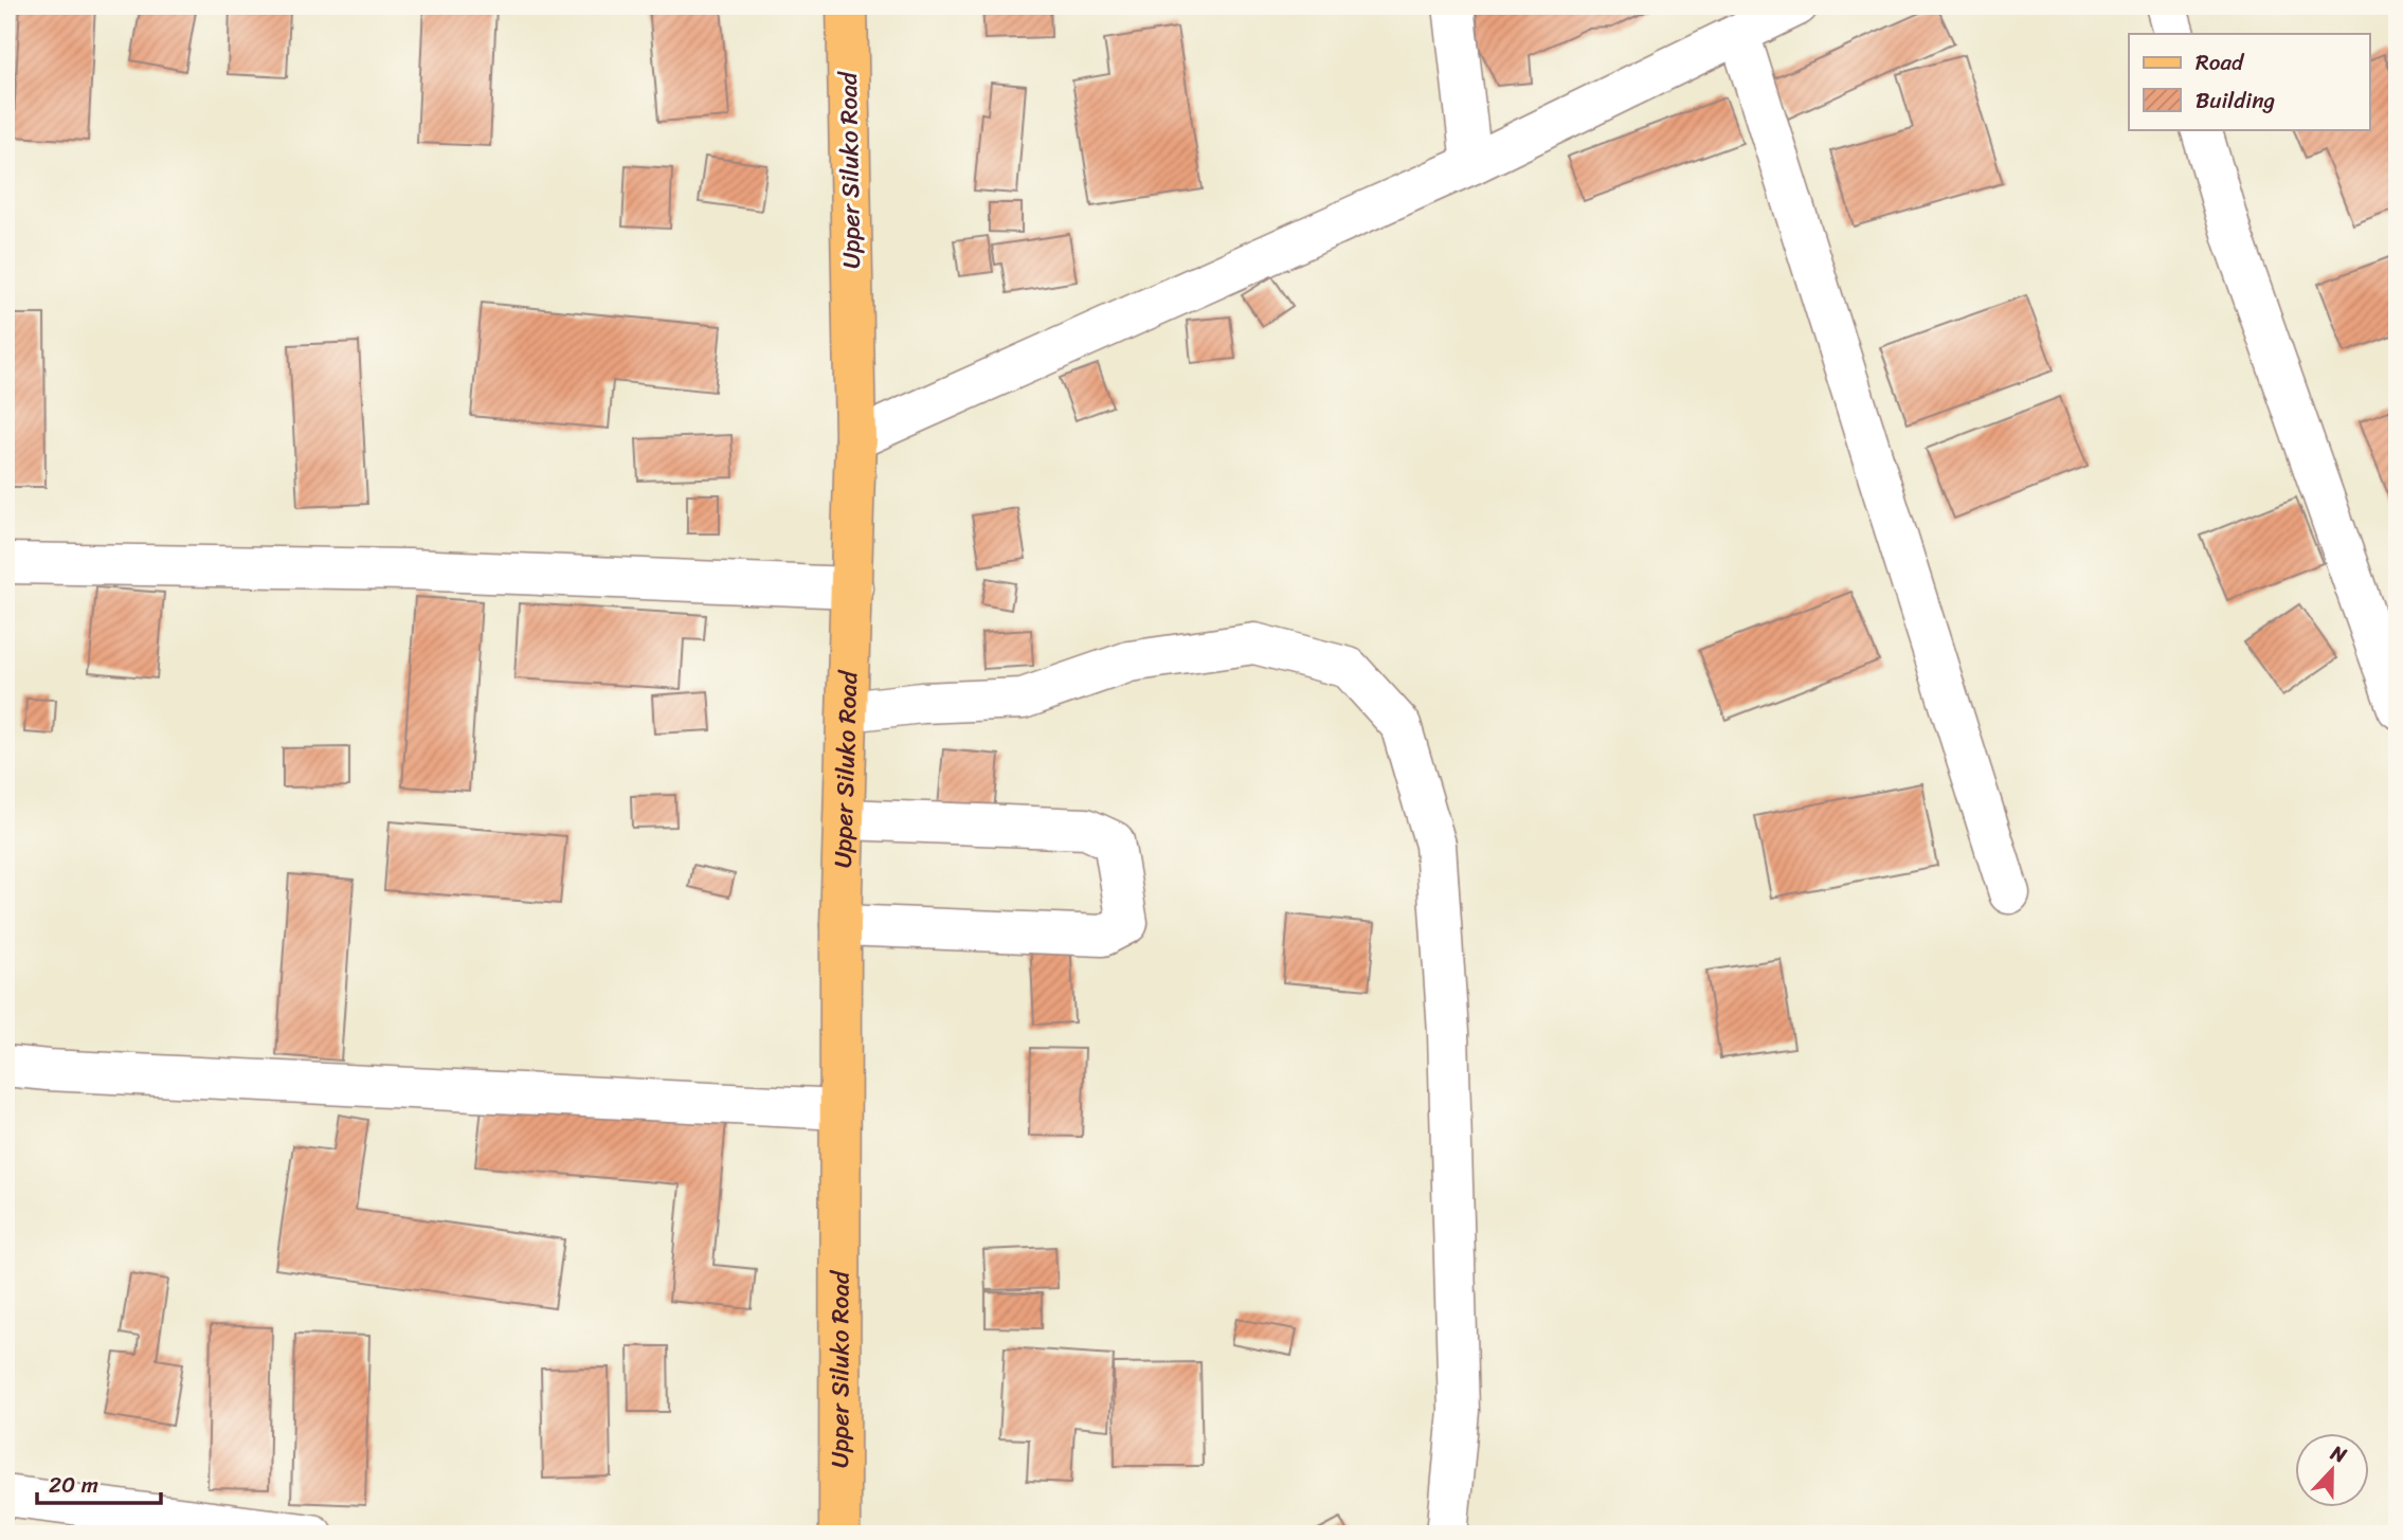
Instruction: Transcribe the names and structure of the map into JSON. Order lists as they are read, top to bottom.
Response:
{
  "streets": {
    "main road": ["Upper Siluko Road"]
  },
  "legend": ["Road", "Building"],
  "scale_bar": "20 m",
  "north": "top"
}
